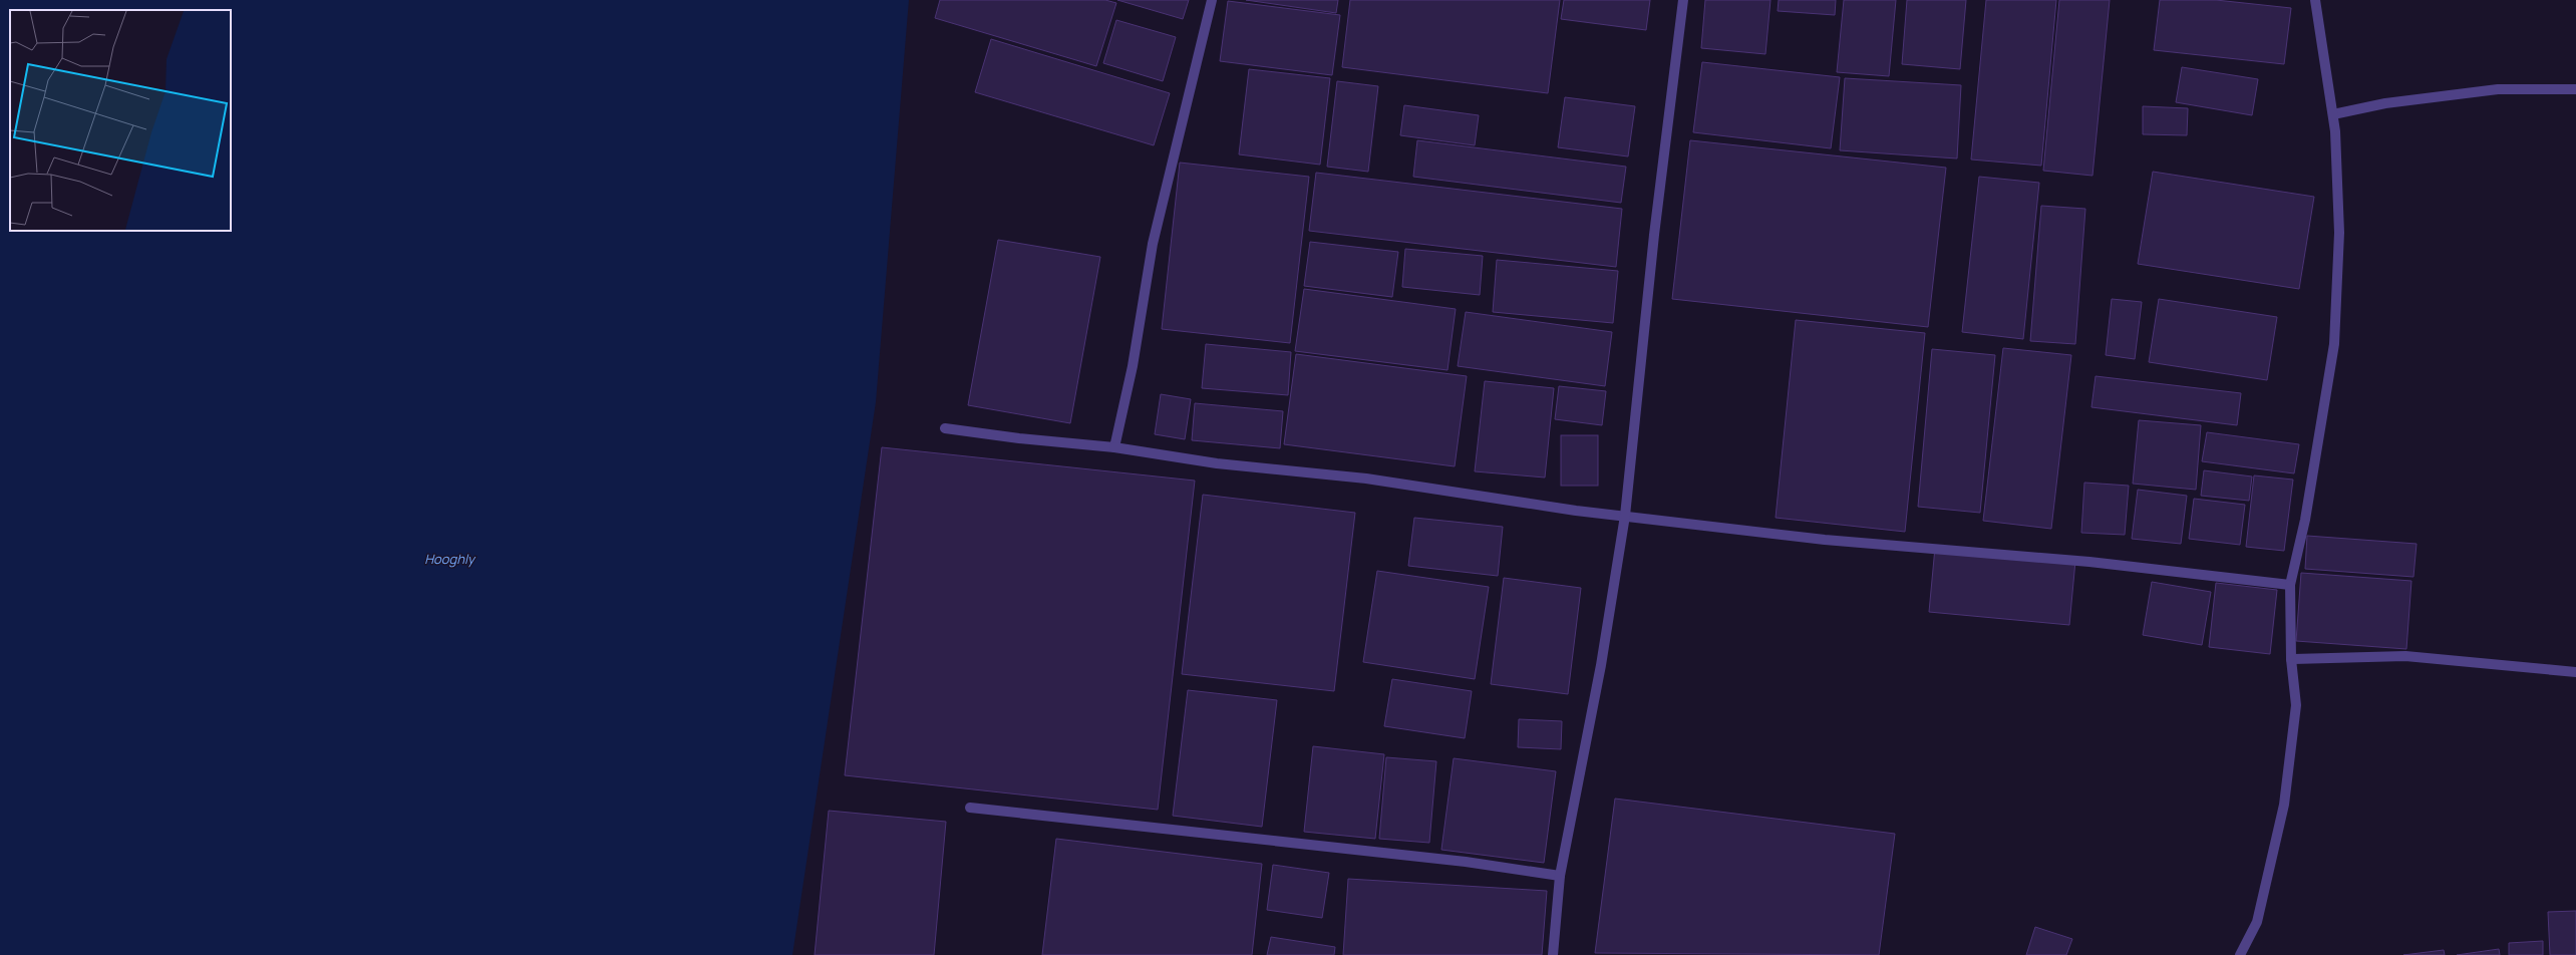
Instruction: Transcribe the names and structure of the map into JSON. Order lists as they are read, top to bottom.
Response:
{
  "water": ["Hooghly"]
}
